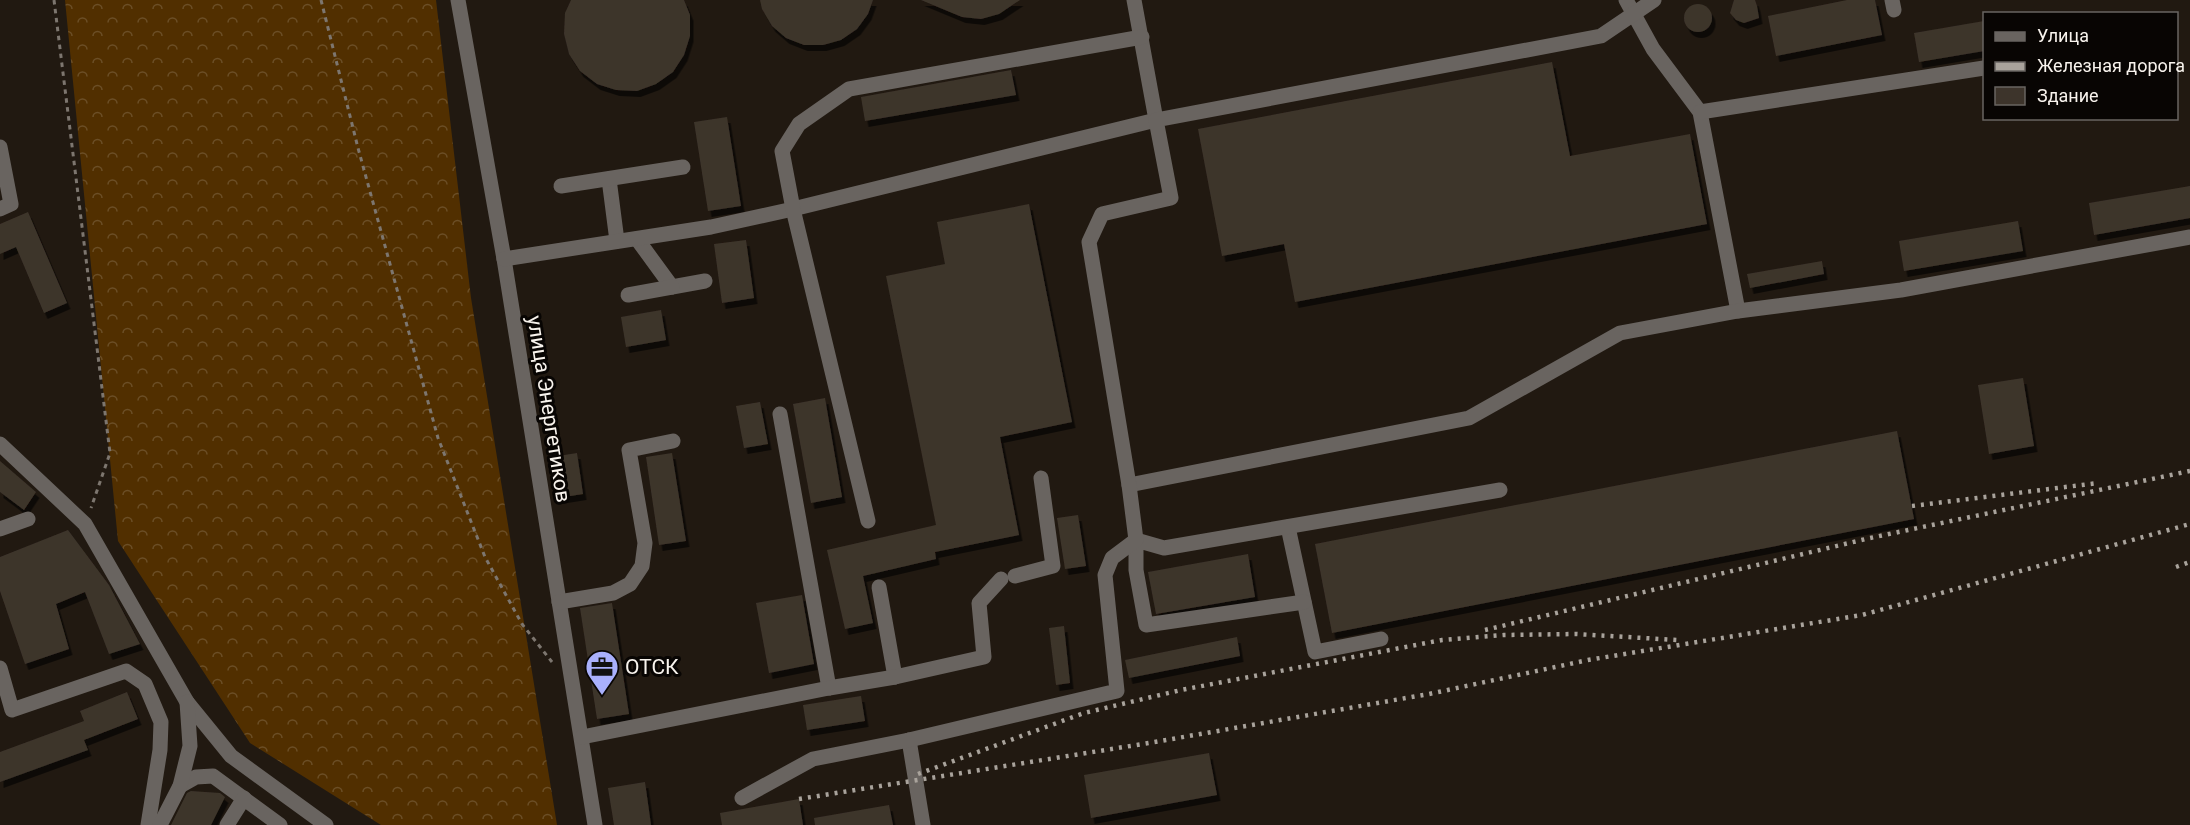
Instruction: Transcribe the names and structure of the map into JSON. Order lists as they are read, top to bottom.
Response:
{
  "streets": {
    "street": ["улица Энергетиков"]
  },
  "places": {
    "office": ["ОТСК"]
  },
  "legend": ["Улица", "Железная дорога", "Здание"]
}
